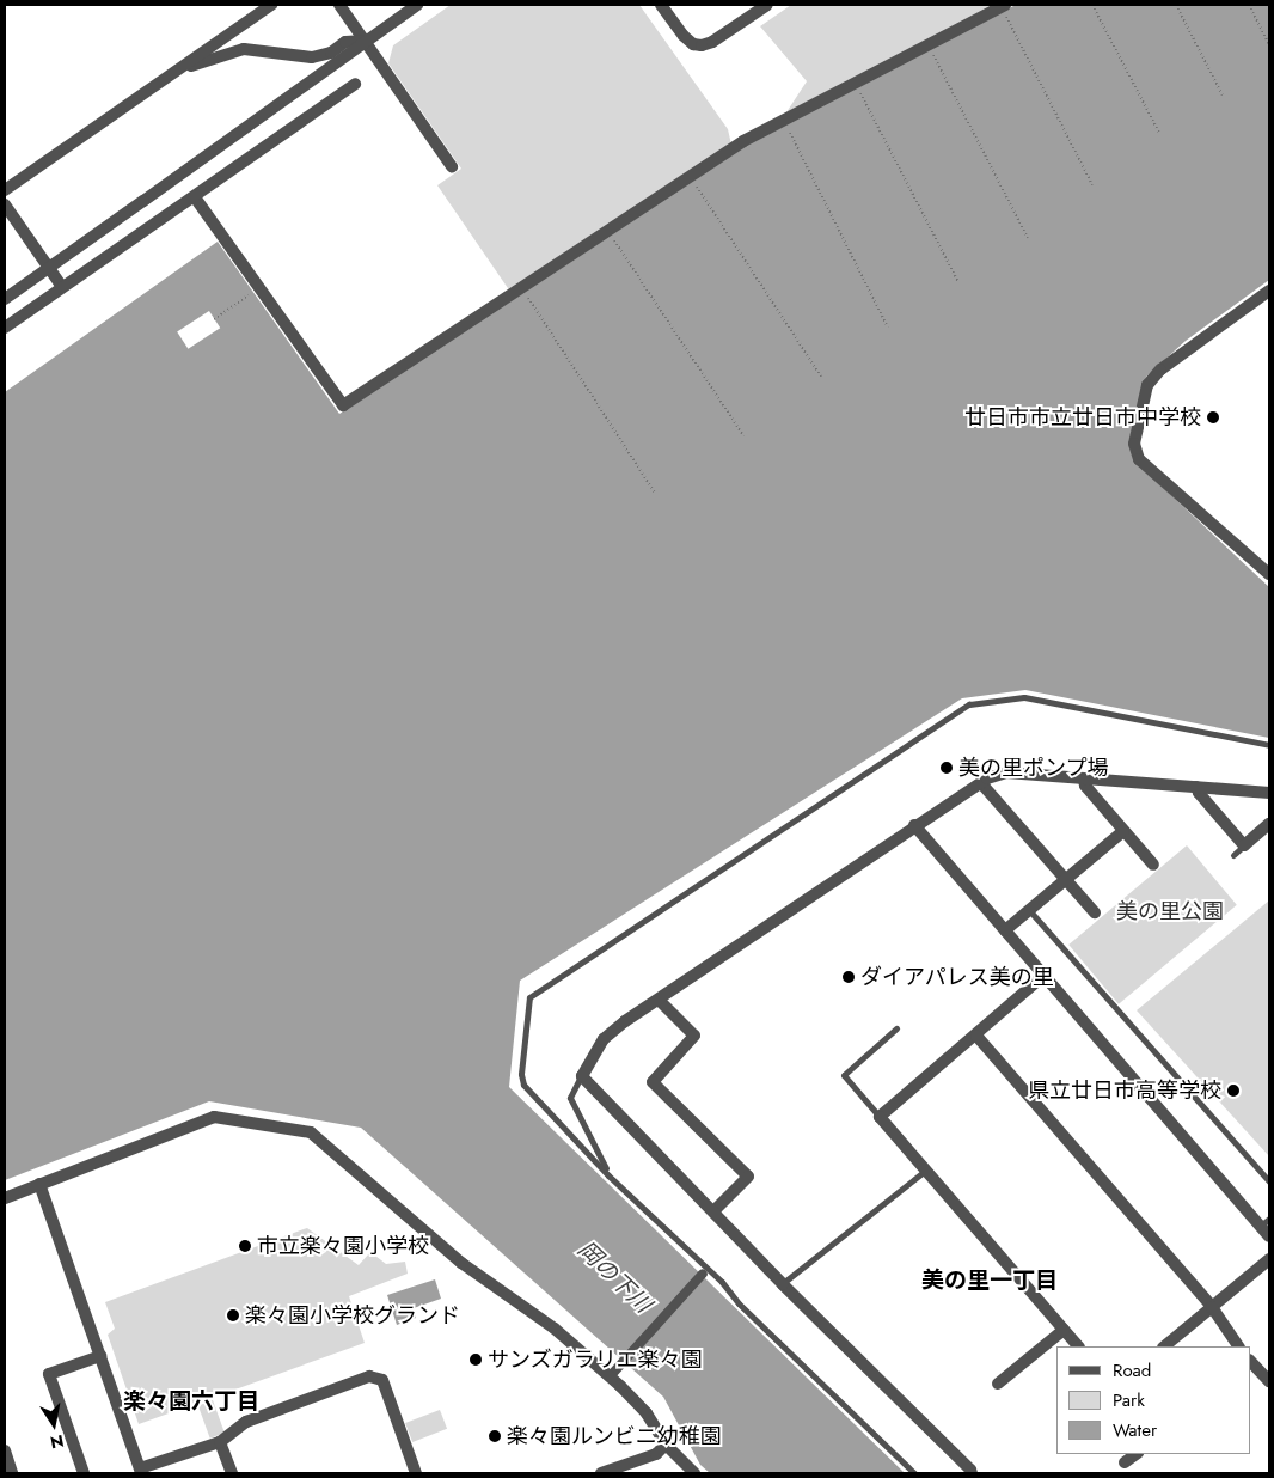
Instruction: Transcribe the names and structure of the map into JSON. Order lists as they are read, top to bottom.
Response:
{
  "districts": ["美の里一丁目", "楽々園六丁目"],
  "water": ["岡の下川"],
  "parks": ["美の里公園"],
  "places": [
    "廿日市市立廿日市中学校",
    "美の里ポンプ場",
    "ダイアパレス美の里",
    "県立廿日市高等学校",
    "市立楽々園小学校",
    "楽々園小学校グランド",
    "サンズガラリエ楽々園",
    "楽々園ルンビニ幼稚園"
  ],
  "legend": ["Road", "Park", "Water"],
  "north": "bottom"
}
